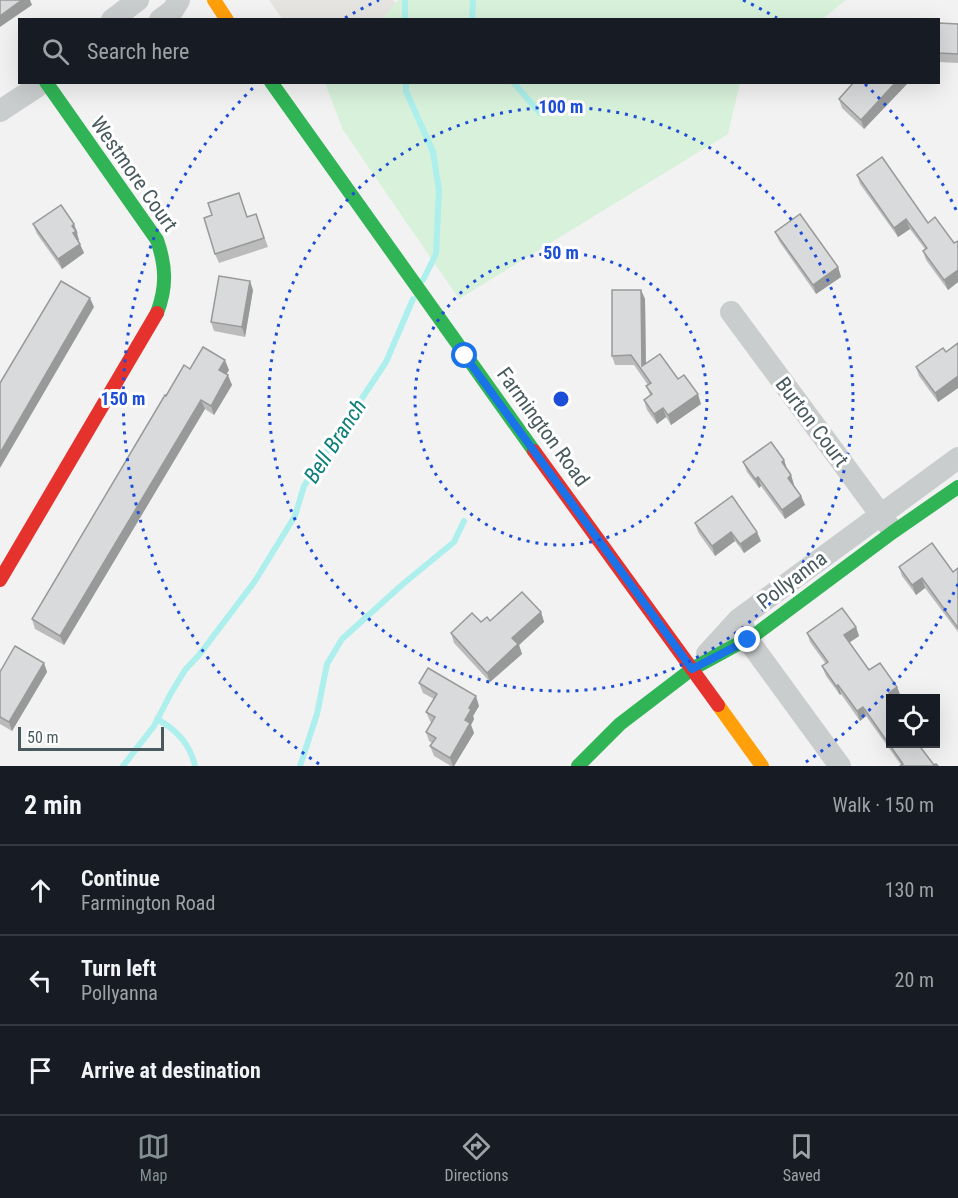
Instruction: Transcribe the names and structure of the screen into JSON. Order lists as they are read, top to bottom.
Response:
{
  "streets": {
    "street": [
      "Westmore Court",
      "Burton Court",
      "Farmington Road",
      "Pollyanna"
    ]
  },
  "crossings": [
    ["Burton Court", "Pollyanna"],
    ["Farmington Road", "Pollyanna"]
  ],
  "water": ["Bell Branch"],
  "scale_bar": "50 m",
  "page": {
    "search": "Search here",
    "scale": "50 m",
    "heading": ["2 min", "Walk · 150 m"],
    "list": [
      ["Continue", "Farmington Road", "130 m"],
      ["Turn left", "Pollyanna", "20 m"],
      "Arrive at destination"
    ],
    "nav": ["Map", "Directions", "Saved"]
  },
  "rings": ["100 m", "50 m", "150 m"]
}
